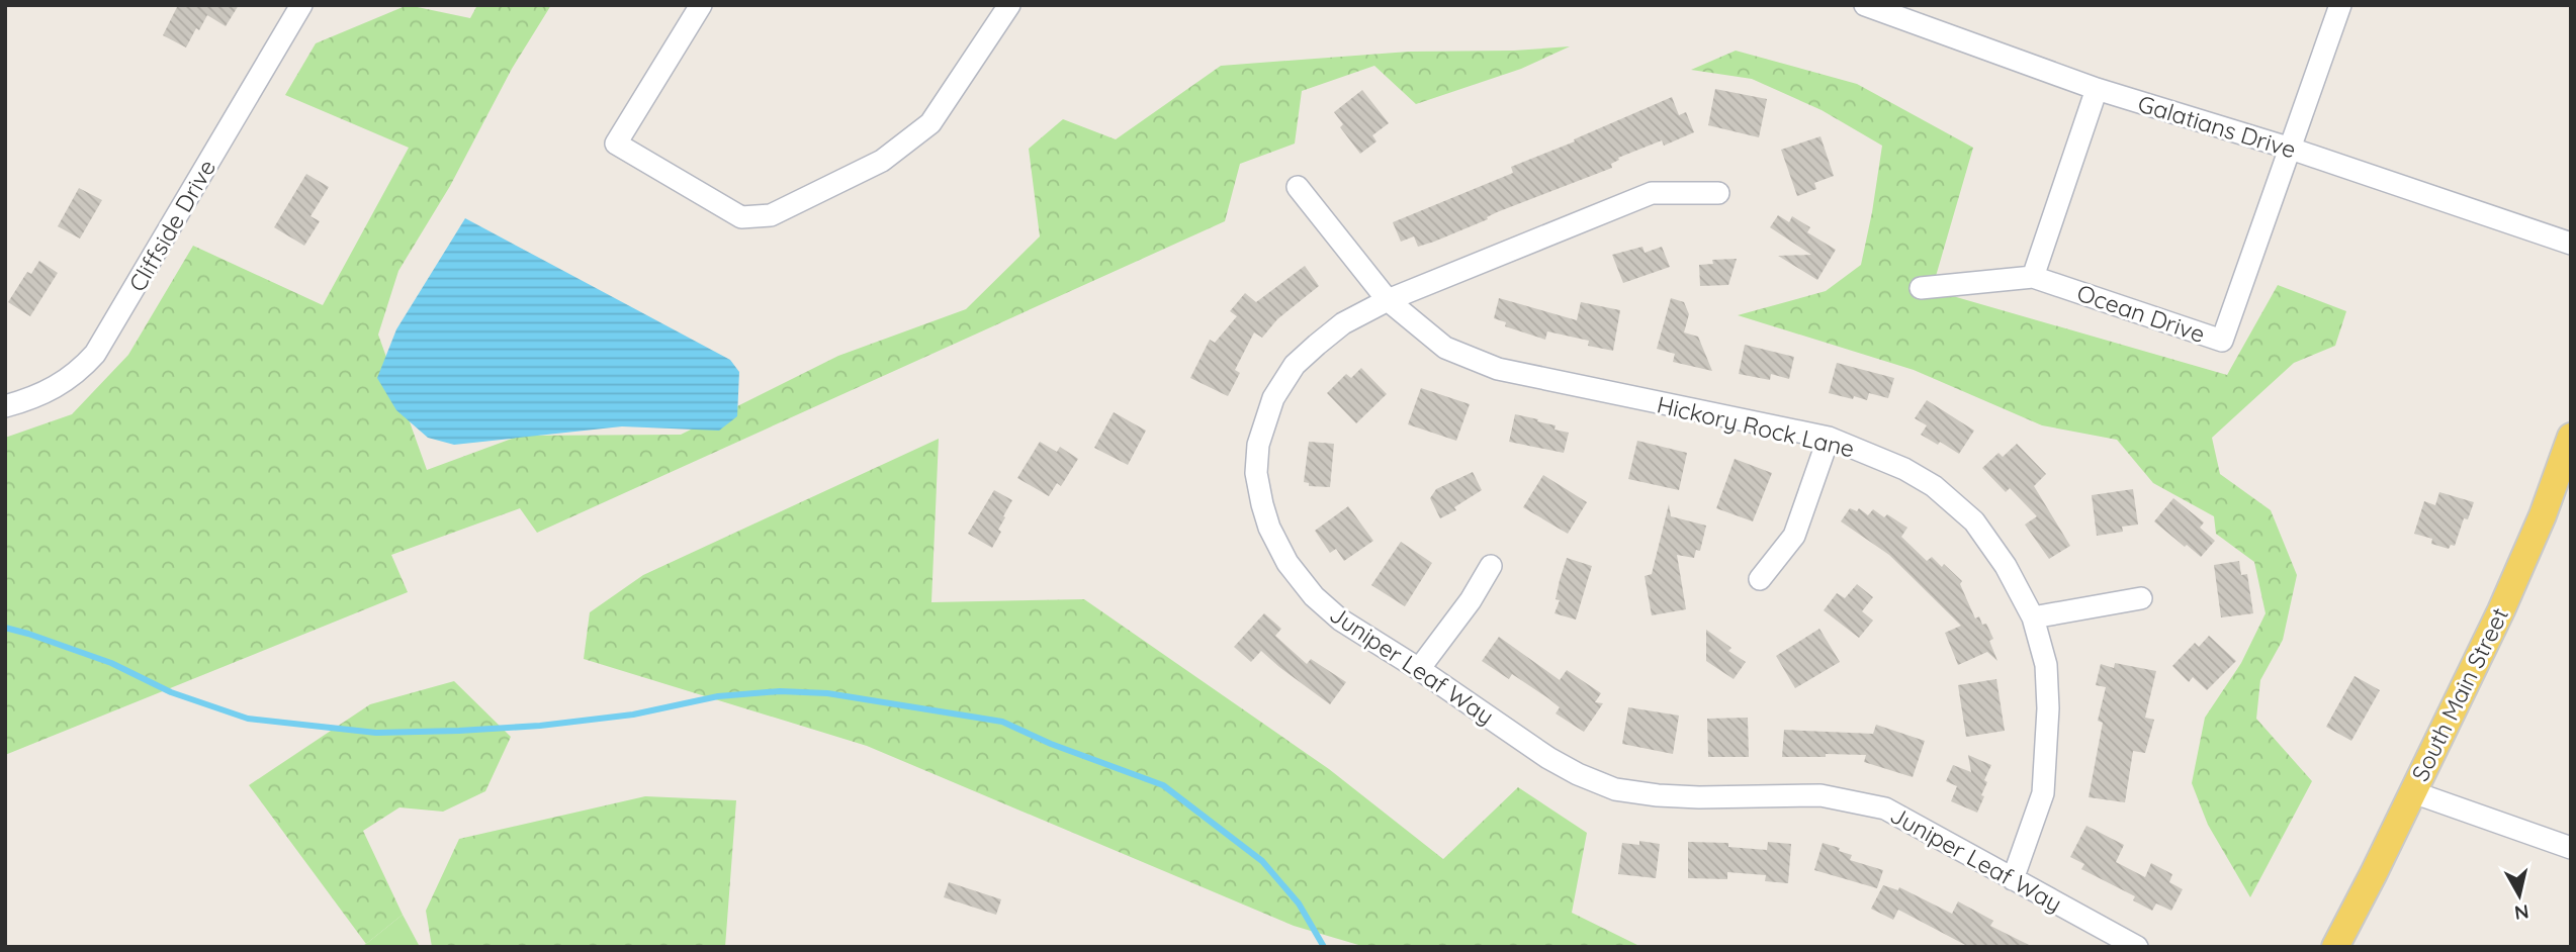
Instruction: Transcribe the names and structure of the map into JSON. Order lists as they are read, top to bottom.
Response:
{
  "streets": {
    "main road": ["South Main Street"],
    "street": [
      "Galatians Drive",
      "Cliffside Drive",
      "Ocean Drive",
      "Hickory Rock Lane",
      "Juniper Leaf Way"
    ]
  },
  "crossings": [
    ["Galatians Drive", "Ocean Drive"],
    ["Hickory Rock Lane", "Juniper Leaf Way"]
  ],
  "north": "bottom"
}
